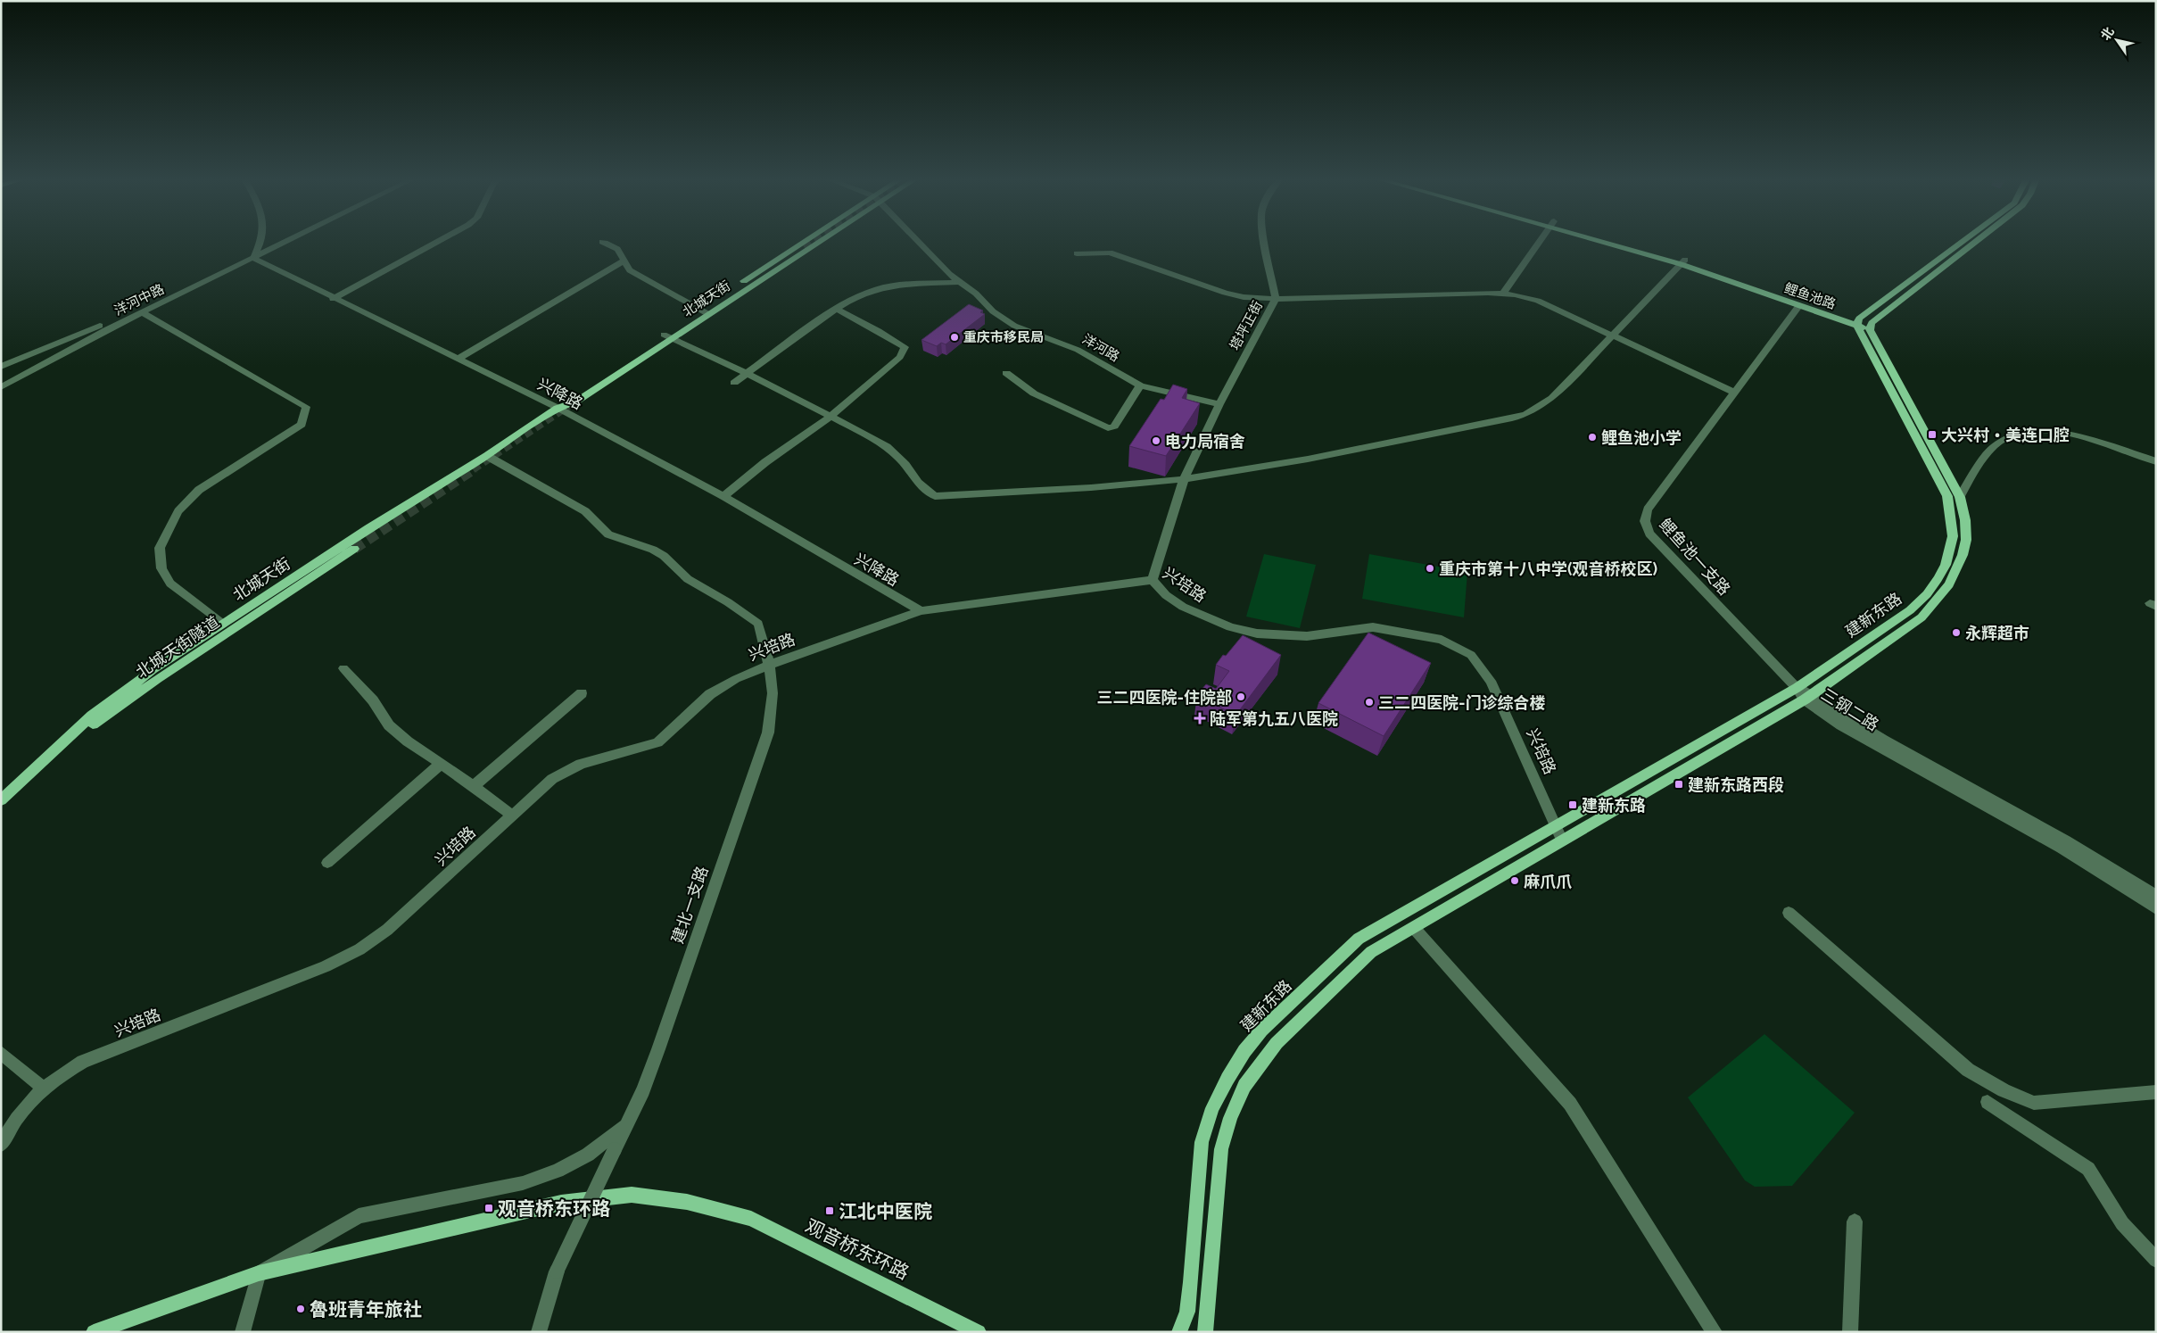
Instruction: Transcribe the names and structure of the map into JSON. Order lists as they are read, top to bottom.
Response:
{
  "streets": {
    "main road": [
      "鲤鱼池路",
      "北城天街",
      "建新东路",
      "北城天街隧道",
      "观音桥东环路"
    ],
    "street": [
      "洋河中路",
      "塔坪正街",
      "洋河路",
      "兴降路",
      "鲤鱼池一支路",
      "兴培路",
      "三钢二路",
      "建北一支路"
    ]
  },
  "crossings": [
    ["鲤鱼池路", "鲤鱼池一支路"],
    ["鲤鱼池路", "建新东路"],
    ["北城天街", "兴降路"],
    ["北城天街", "北城天街隧道"],
    ["北城天街", "建北一支路"],
    ["洋河中路", "兴降路"],
    ["塔坪正街", "洋河路"],
    ["兴降路", "兴培路"],
    ["鲤鱼池一支路", "建新东路"],
    ["鲤鱼池一支路", "三钢二路"],
    ["兴培路", "建新东路"],
    ["兴培路", "建北一支路"],
    ["建新东路", "三钢二路"]
  ],
  "places": {
    "other": [
      "重庆市移民局",
      "鲤鱼池小学",
      "电力局宿舍",
      "重庆市第十八中学(观音桥校区)",
      "永辉超市",
      "三二四医院-住院部",
      "三二四医院-门诊综合楼",
      "麻爪爪",
      "魯班青年旅社"
    ],
    "transit": [
      "大兴村‧美连口腔",
      "建新东路西段",
      "建新东路",
      "观音桥东环路",
      "江北中医院"
    ],
    "health": ["陆军第九五八医院"]
  },
  "north": "top left"
}
